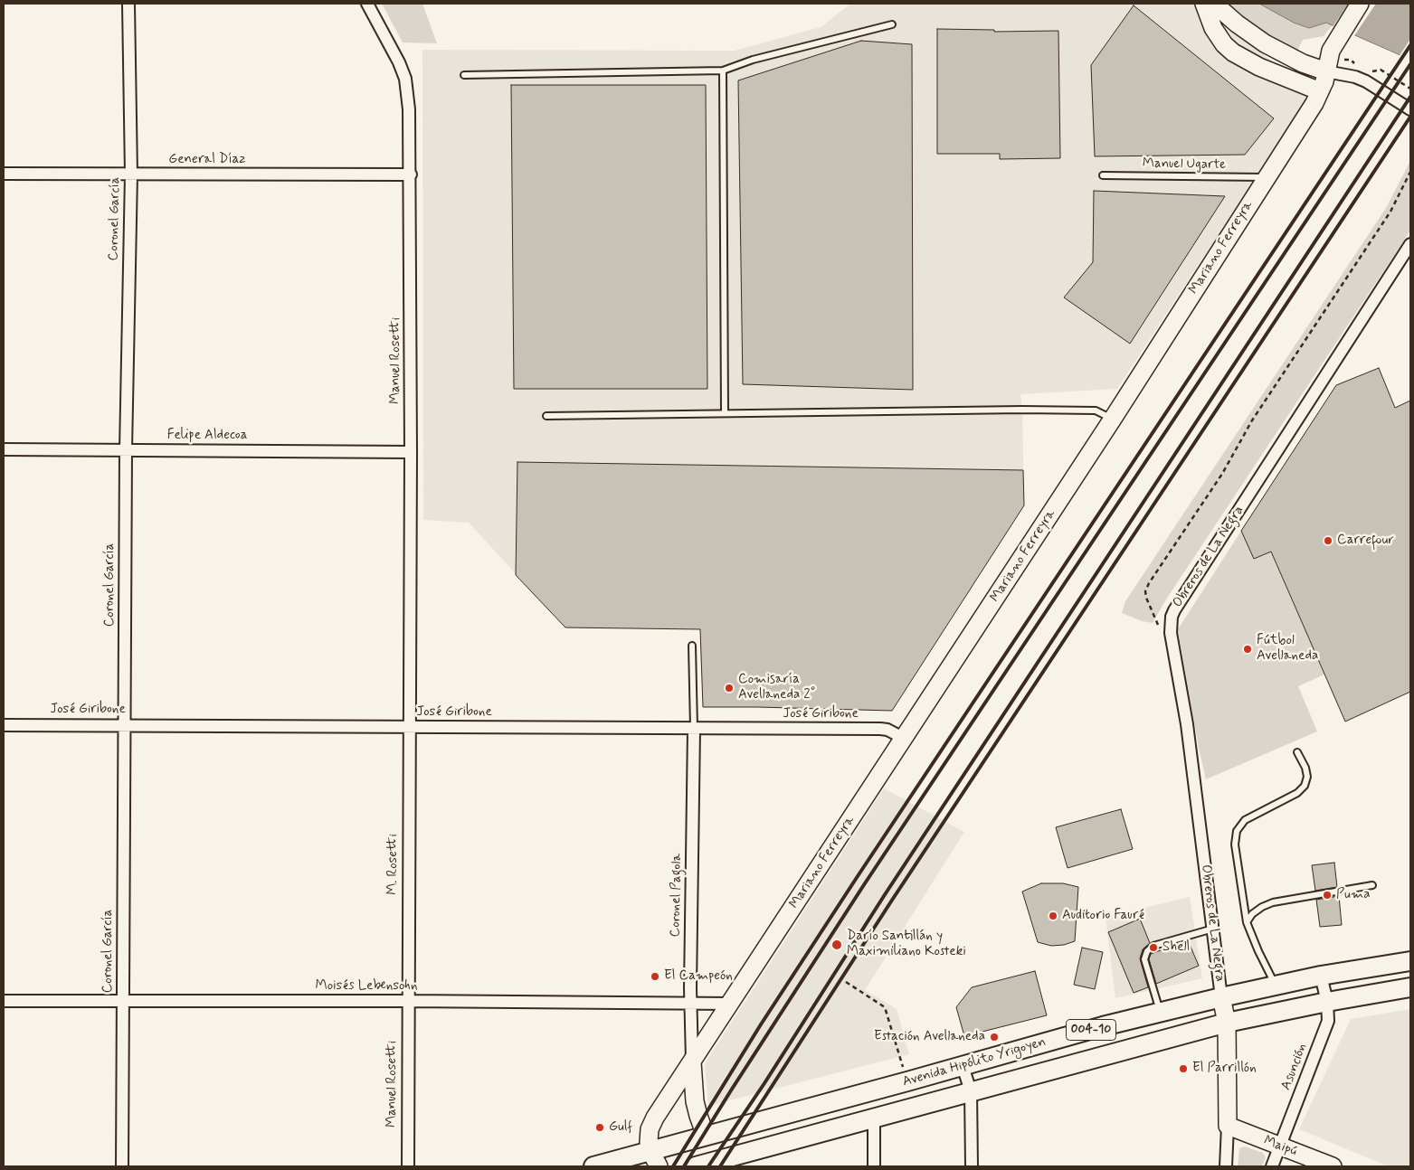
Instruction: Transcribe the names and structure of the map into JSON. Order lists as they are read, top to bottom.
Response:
{
  "streets": {
    "main road": ["004-10", "Avenida Hipólito Yrigoyen"],
    "street": [
      "General Díaz",
      "Coronel García",
      "Mariano Ferreyra",
      "Manuel Rosetti",
      "Felipe Aldecoa",
      "Obreros de La Negra",
      "José Giribone",
      "M. Rosetti",
      "Coronel Pagola",
      "Moisés Lebensohn",
      "Asunción",
      "Maipú"
    ],
    "lane": ["Manuel Ugarte"]
  },
  "crossings": [
    ["General Díaz", "Coronel García"],
    ["General Díaz", "Manuel Rosetti"],
    ["Manuel Ugarte", "Mariano Ferreyra"],
    ["Coronel García", "Felipe Aldecoa"],
    ["Coronel García", "José Giribone"],
    ["Coronel García", "Moisés Lebensohn"],
    ["Mariano Ferreyra", "José Giribone"],
    ["Mariano Ferreyra", "Coronel Pagola"],
    ["Mariano Ferreyra", "Moisés Lebensohn"],
    ["Mariano Ferreyra", "Avenida Hipólito Yrigoyen"],
    ["Manuel Rosetti", "Felipe Aldecoa"],
    ["Manuel Rosetti", "José Giribone"],
    ["Manuel Rosetti", "M. Rosetti"],
    ["Manuel Rosetti", "Moisés Lebensohn"],
    ["Obreros de La Negra", "Avenida Hipólito Yrigoyen"],
    ["Obreros de La Negra", "Maipú"],
    ["José Giribone", "M. Rosetti"],
    ["José Giribone", "Coronel Pagola"],
    ["M. Rosetti", "Moisés Lebensohn"],
    ["Coronel Pagola", "Moisés Lebensohn"],
    ["Avenida Hipólito Yrigoyen", "Asunción"],
    ["Asunción", "Maipú"]
  ],
  "places": [
    "Carrefour",
    "Fútbol Avellaneda",
    "Comisaría Avellaneda 2°",
    "Puma",
    "Auditorio Fauré",
    "Darío Santillán y Maximiliano Kosteki",
    "Shell",
    "El Campeón",
    "Estación Avellaneda",
    "El Parrillón",
    "Gulf"
  ]
}
